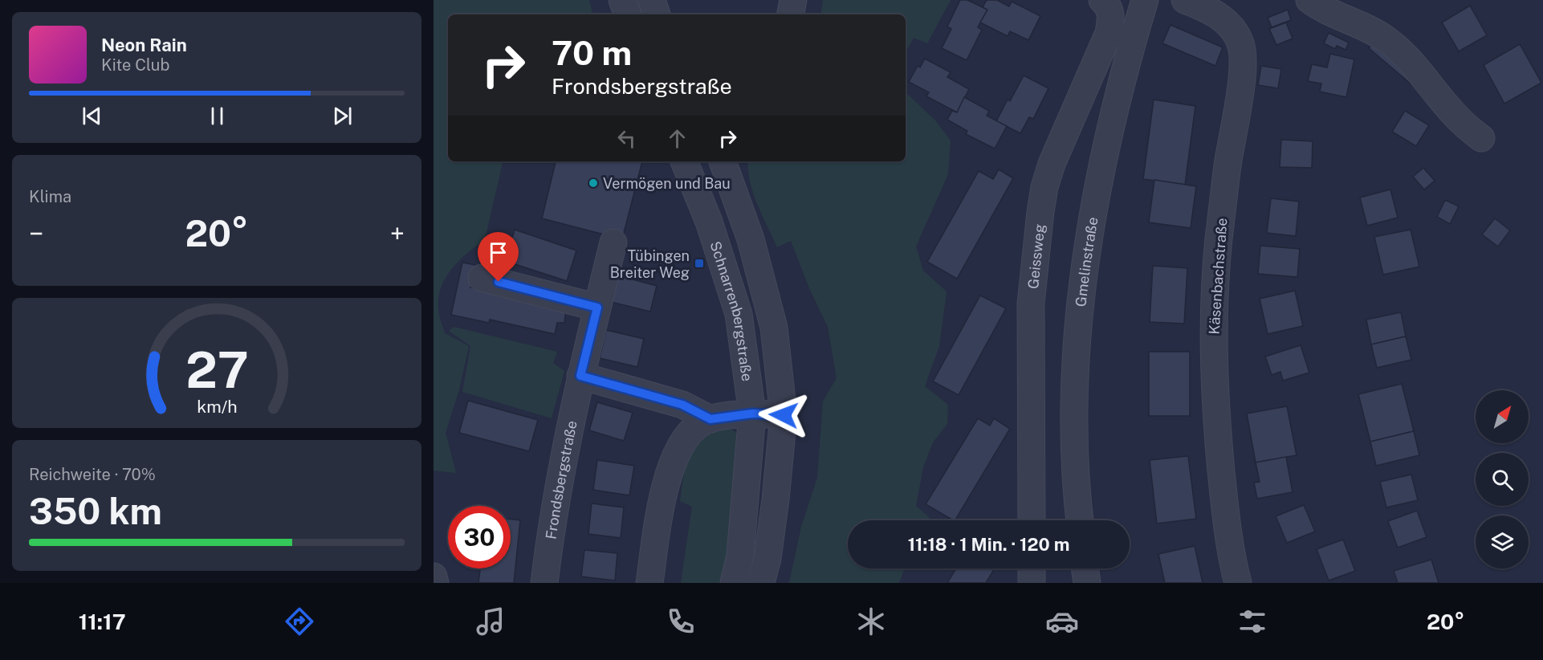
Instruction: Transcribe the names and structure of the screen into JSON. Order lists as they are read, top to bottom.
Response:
{
  "streets": {
    "street": [
      "Geissweg",
      "Gmelinstraße",
      "Käsenbachstraße",
      "Schnarrenbergstraße",
      "Frondsbergstraße"
    ]
  },
  "places": {
    "other": ["Vermögen und Bau"],
    "transit": ["Tübingen Breiter Weg"]
  },
  "north": "top right",
  "page": {
    "turn": ["70 m", "Frondsbergstraße"],
    "song": ["Neon Rain", "Kite Club"],
    "tile": [
      "Klima",
      ["Reichweite · 70%", "350 km"]
    ],
    "heat": ["−", "20°", "+"],
    "limit": "30",
    "trip": "11:18 · 1 Min. · 120 m",
    "tabs": ["11:17", "20°"],
    "gauge": ["27", "km/h"]
  }
}
